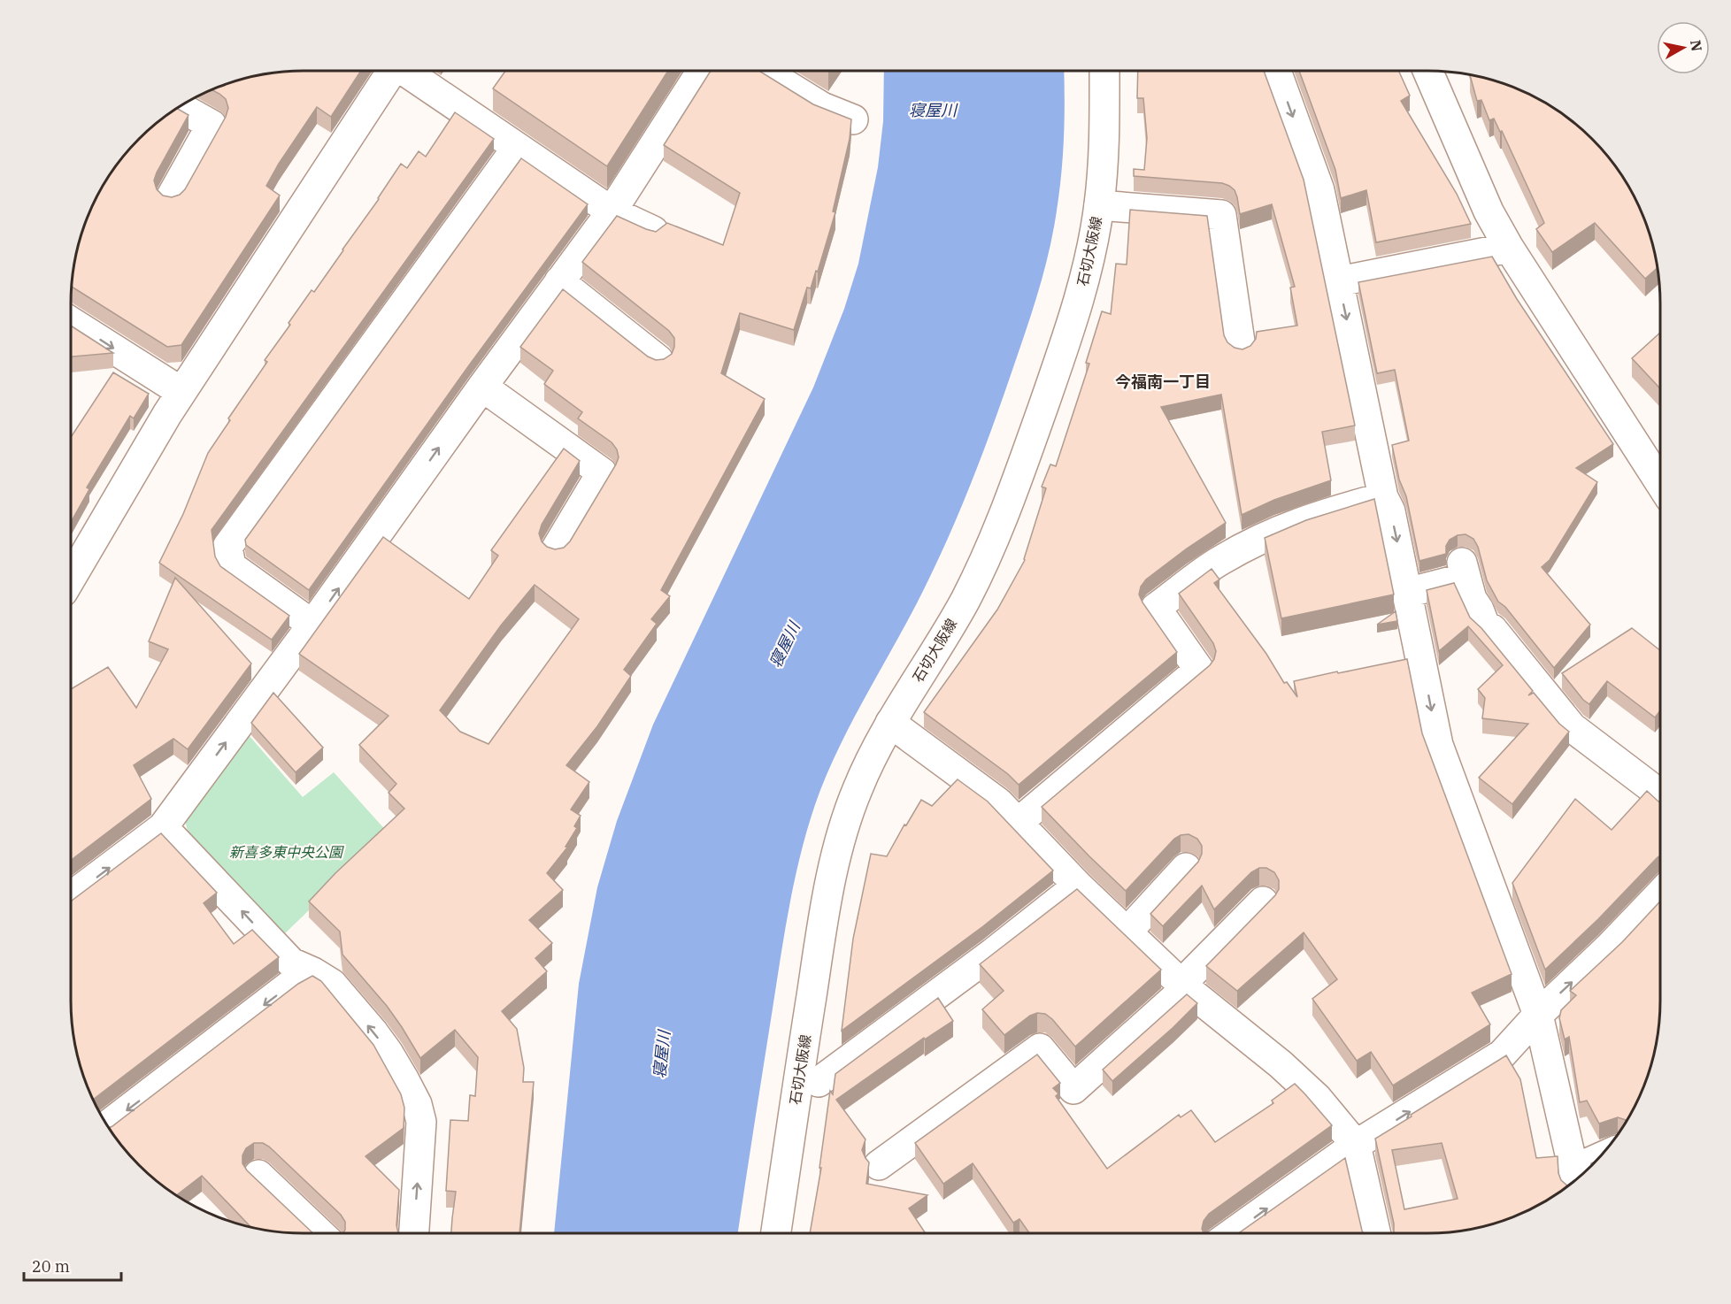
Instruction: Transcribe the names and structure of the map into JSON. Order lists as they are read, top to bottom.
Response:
{
  "streets": {
    "street": ["石切大阪線"]
  },
  "districts": ["今福南一丁目"],
  "water": ["寝屋川"],
  "parks": ["新喜多東中央公園"],
  "scale_bar": "20 m",
  "north": "right"
}
